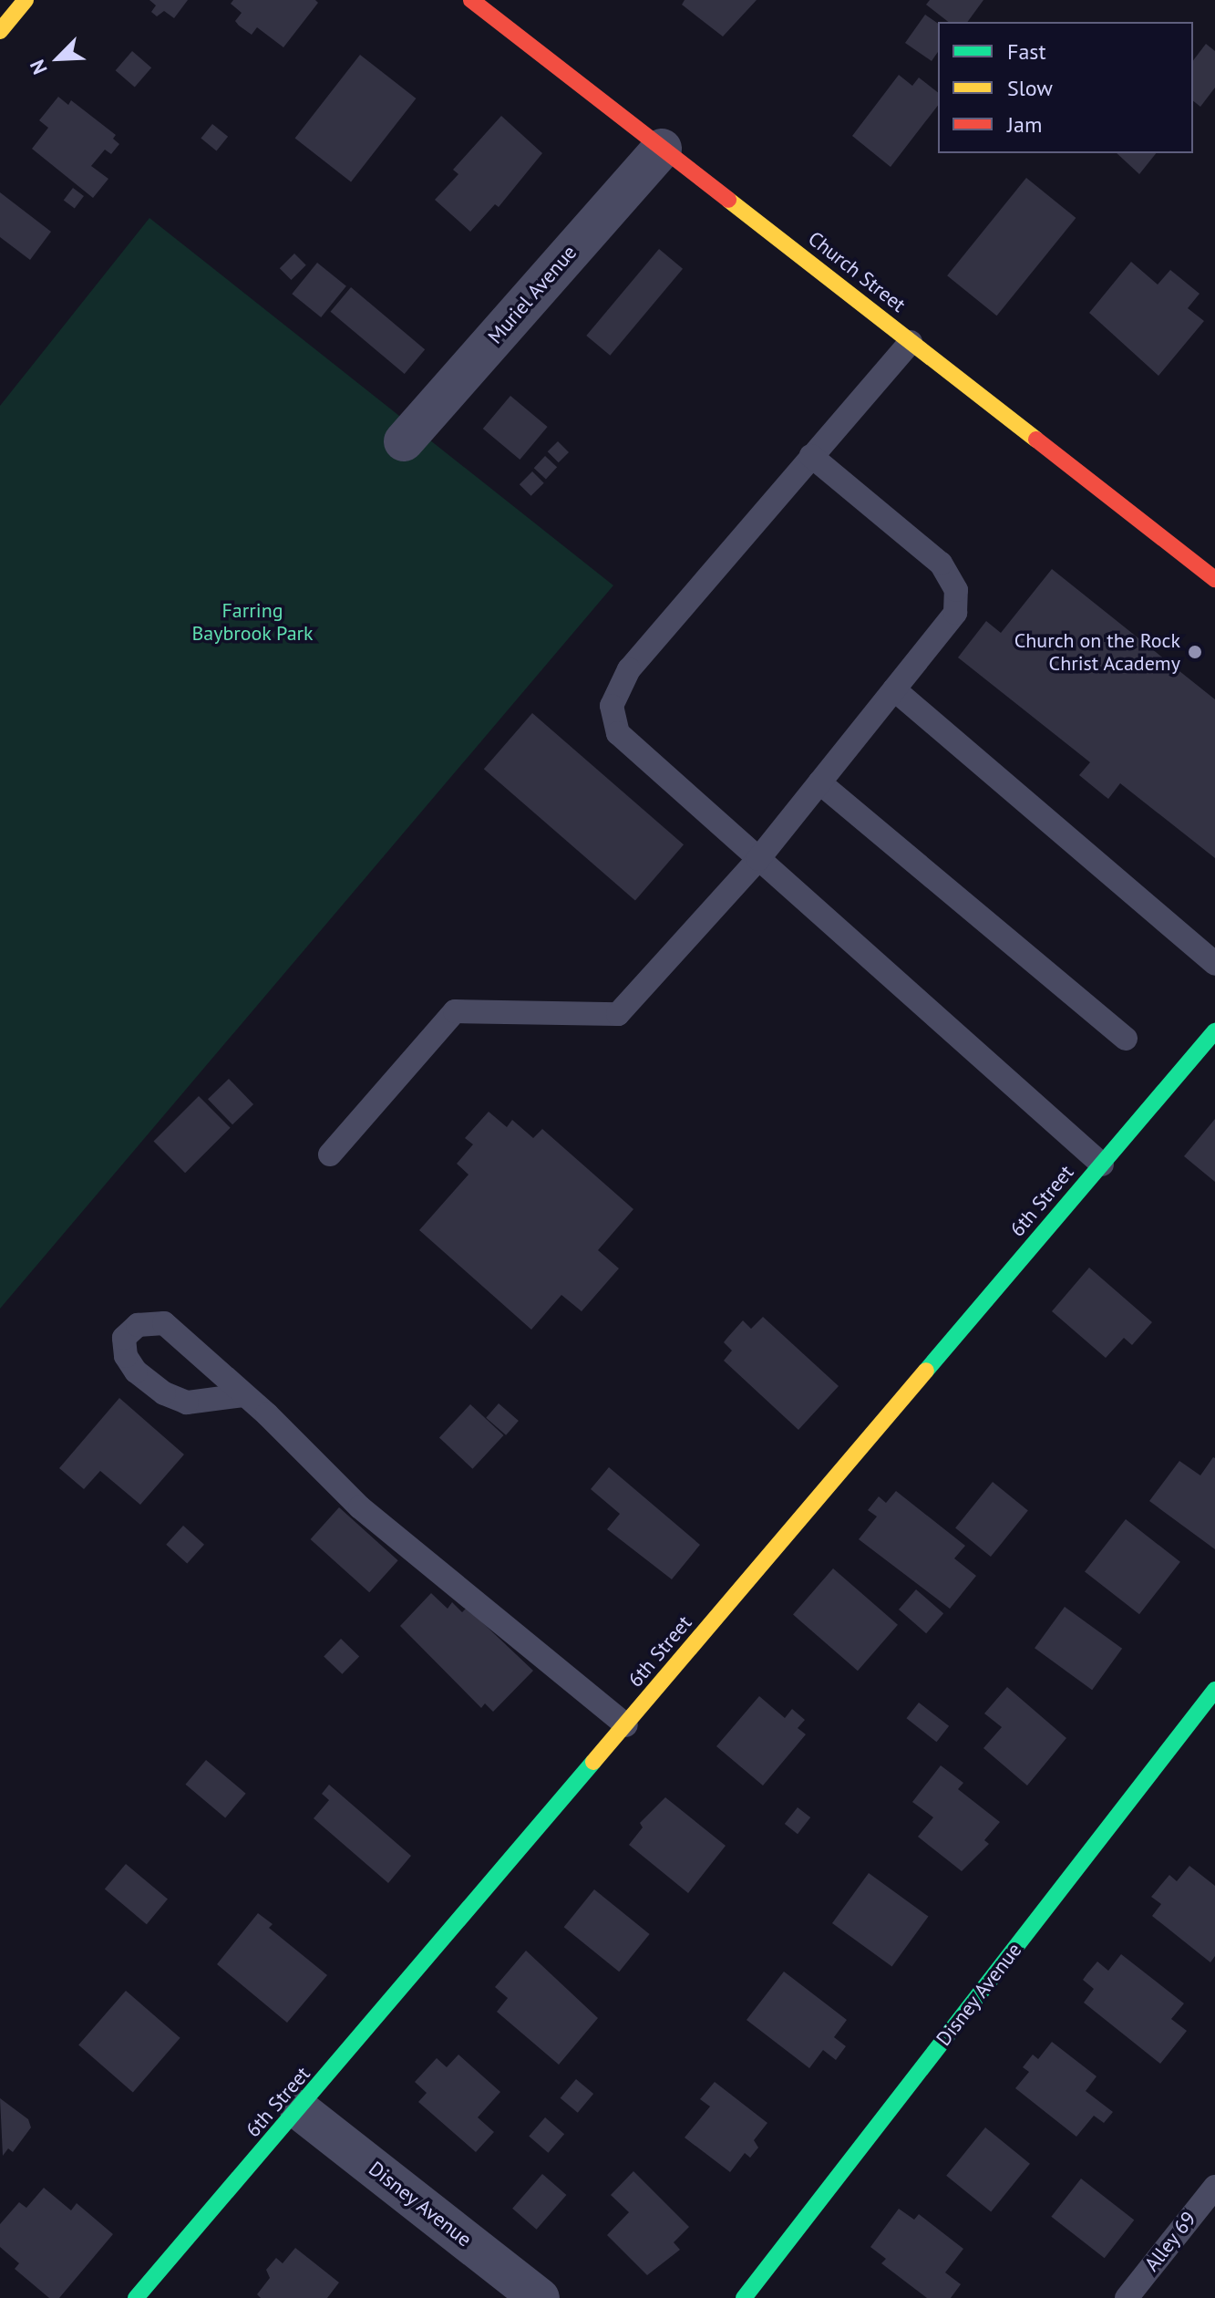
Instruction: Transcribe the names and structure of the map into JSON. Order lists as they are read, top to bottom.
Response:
{
  "streets": {
    "street": [
      "Church Street",
      "Muriel Avenue",
      "6th Street",
      "Disney Avenue"
    ],
    "lane": ["Alley 69"]
  },
  "crossings": [
    ["Church Street", "Muriel Avenue"],
    ["6th Street", "Disney Avenue"]
  ],
  "parks": ["Farring Baybrook Park"],
  "places": ["Church on the Rock Christ Academy"],
  "legend": ["Fast", "Slow", "Jam"],
  "north": "bottom left"
}
